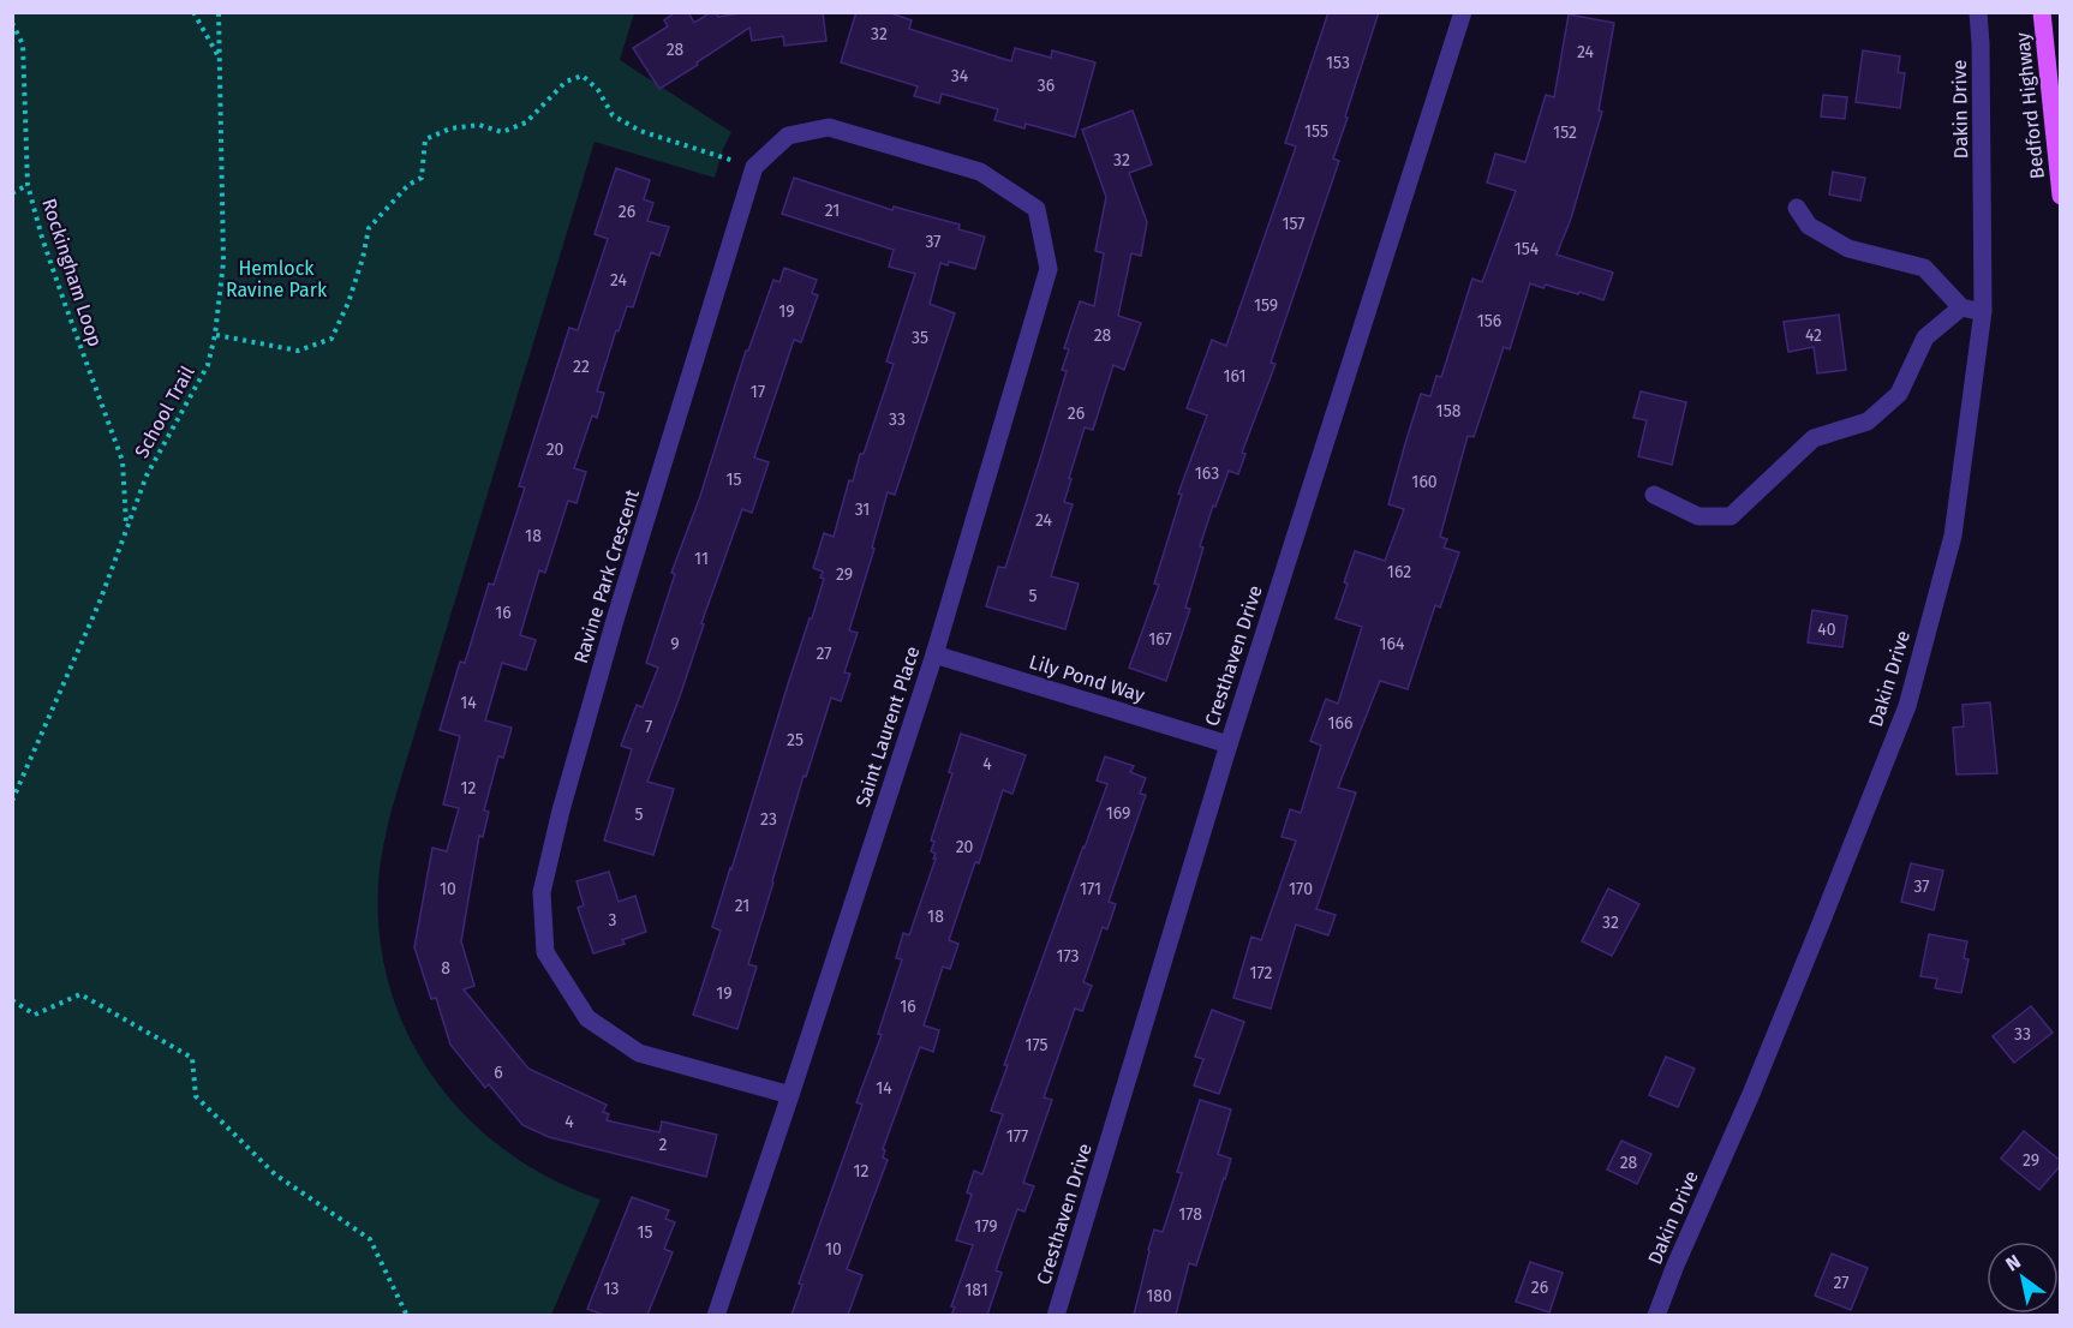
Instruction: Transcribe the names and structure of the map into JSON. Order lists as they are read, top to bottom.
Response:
{
  "streets": {
    "main road": ["Bedford Highway"],
    "street": [
      "Dakin Drive",
      "Ravine Park Crescent",
      "Cresthaven Drive",
      "Lily Pond Way",
      "Saint Laurent Place"
    ],
    "path": ["Rockingham Loop", "School Trail"]
  },
  "crossings": [
    ["Rockingham Loop", "School Trail"],
    ["Ravine Park Crescent", "Saint Laurent Place"],
    ["Cresthaven Drive", "Lily Pond Way"],
    ["Lily Pond Way", "Saint Laurent Place"]
  ],
  "parks": ["Hemlock Ravine Park"],
  "house_numbers": [
    "32",
    "28",
    "24",
    "153",
    "34",
    "36",
    "155",
    "152",
    "32",
    "21",
    "26",
    "157",
    "37",
    "154",
    "24",
    "159",
    "19",
    "156",
    "28",
    "42",
    "35",
    "22",
    "161",
    "17",
    "158",
    "26",
    "33",
    "20",
    "163",
    "15",
    "160",
    "31",
    "24",
    "18",
    "11",
    "162",
    "29",
    "5",
    "16",
    "40",
    "167",
    "9",
    "164",
    "27",
    "14",
    "166",
    "7",
    "25",
    "4",
    "12",
    "169",
    "5",
    "23",
    "20",
    "37",
    "10",
    "171",
    "170",
    "21",
    "18",
    "3",
    "32",
    "173",
    "8",
    "172",
    "19",
    "16",
    "33",
    "175",
    "6",
    "14",
    "4",
    "177",
    "2",
    "29",
    "28",
    "12",
    "178",
    "179",
    "15",
    "10",
    "27",
    "26",
    "13",
    "181",
    "180"
  ],
  "north": "top left"
}
